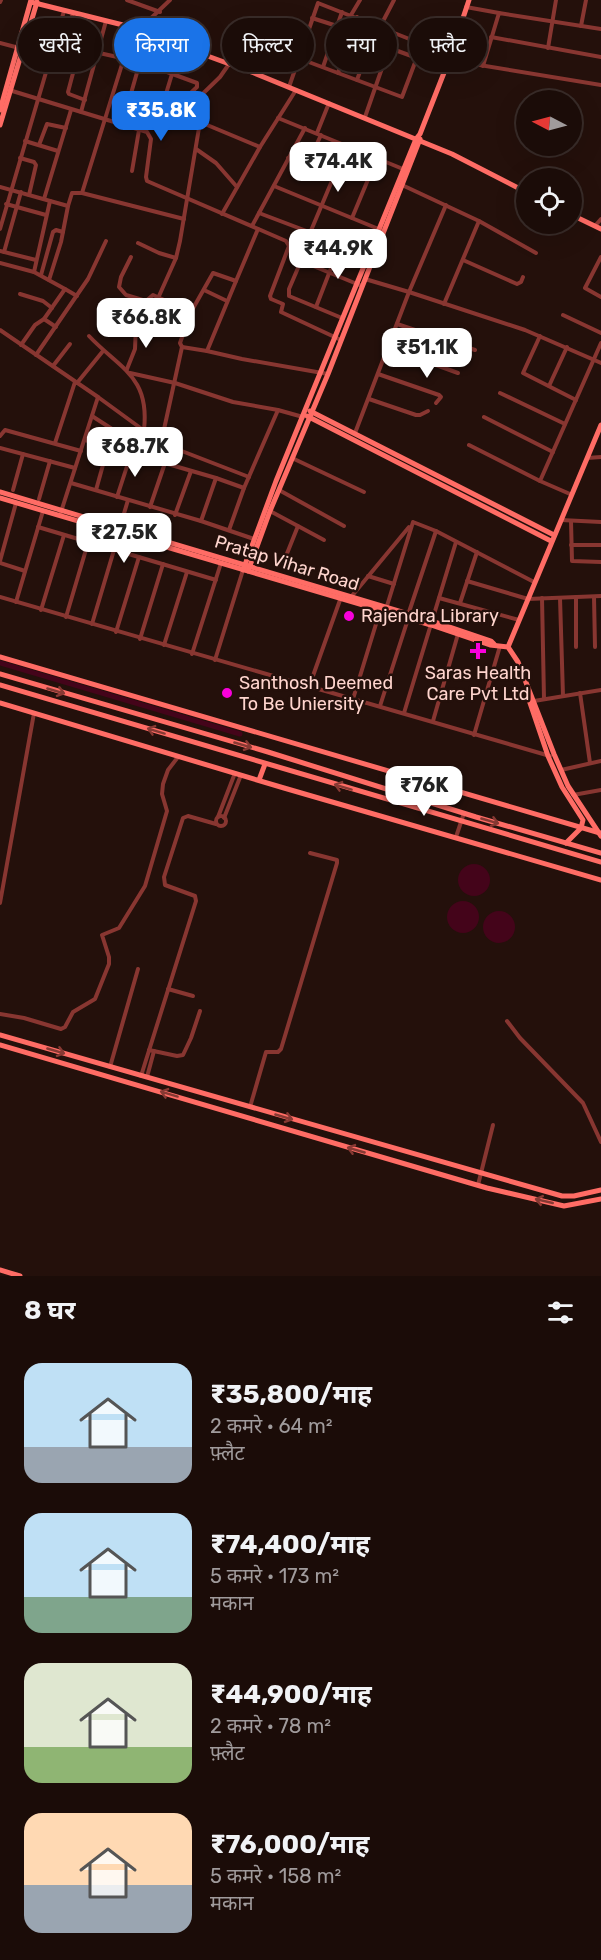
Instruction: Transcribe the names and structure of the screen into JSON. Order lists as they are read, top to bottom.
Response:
{
  "streets": {
    "street": ["Pratap Vihar Road"]
  },
  "places": {
    "other": ["Rajendra Library", "Santhosh Deemed To Be Uniersity"],
    "health": ["Saras Health Care Pvt Ltd"]
  },
  "north": "left",
  "page": {
    "chip": [
      "खरीदें",
      "किराया",
      "फ़िल्टर",
      "नया",
      "फ़्लैट"
    ],
    "price": [
      "₹35.8K",
      "₹74.4K",
      "₹44.9K",
      "₹66.8K",
      "₹51.1K",
      "₹68.7K",
      "₹27.5K",
      "₹76K"
    ],
    "heading": "8 घर",
    "list": [
      {
        "name": "₹35,800/माह",
        "note": "2 कमरे · 64 m² · फ़्लैट"
      },
      {
        "name": "₹74,400/माह",
        "note": "5 कमरे · 173 m² · मकान"
      },
      {
        "name": "₹44,900/माह",
        "note": "2 कमरे · 78 m² · फ़्लैट"
      },
      {
        "name": "₹76,000/माह",
        "note": "5 कमरे · 158 m² · मकान"
      }
    ]
  }
}
